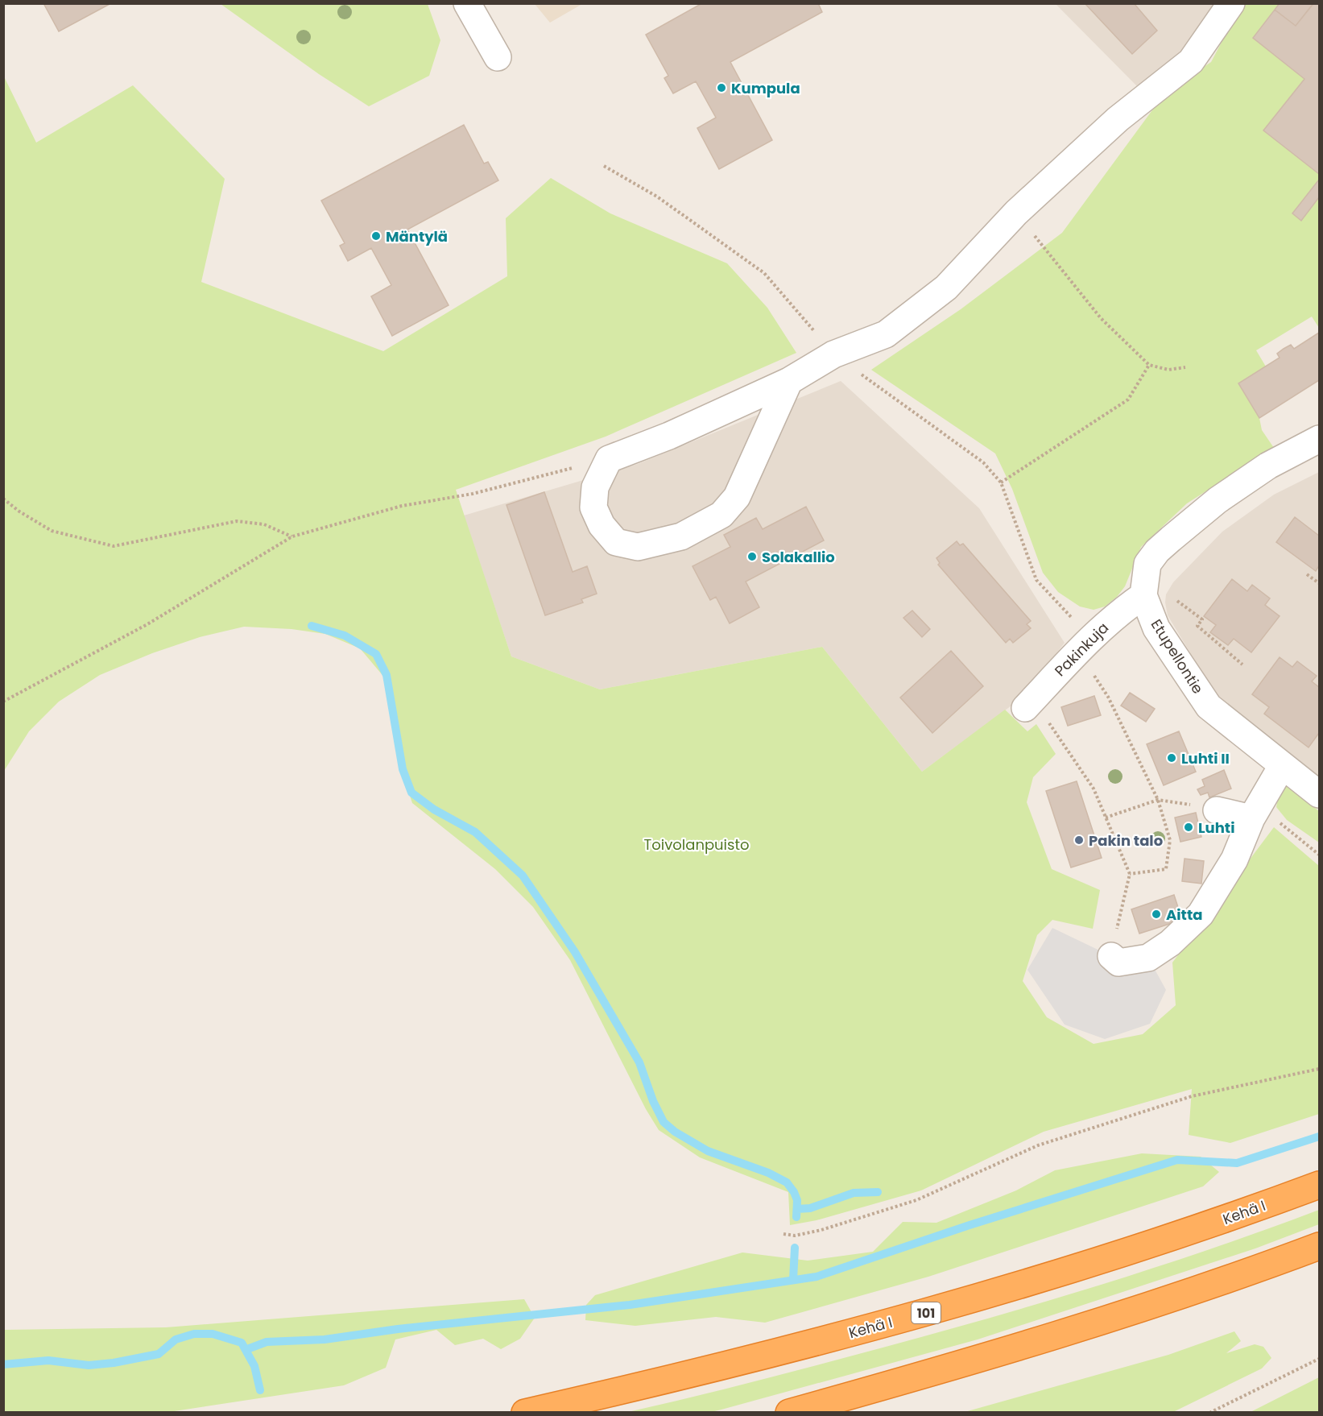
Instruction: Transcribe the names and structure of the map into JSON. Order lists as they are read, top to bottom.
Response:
{
  "streets": {
    "highway": ["Kehä I", "101"],
    "street": ["Pakinkuja", "Etupellontie"]
  },
  "crossings": [
    ["Pakinkuja", "Etupellontie"]
  ],
  "parks": ["Toivolanpuisto"],
  "places": [
    "Kumpula",
    "Mäntylä",
    "Solakallio",
    "Luhti II",
    "Luhti",
    "Pakin talo",
    "Aitta"
  ]
}
